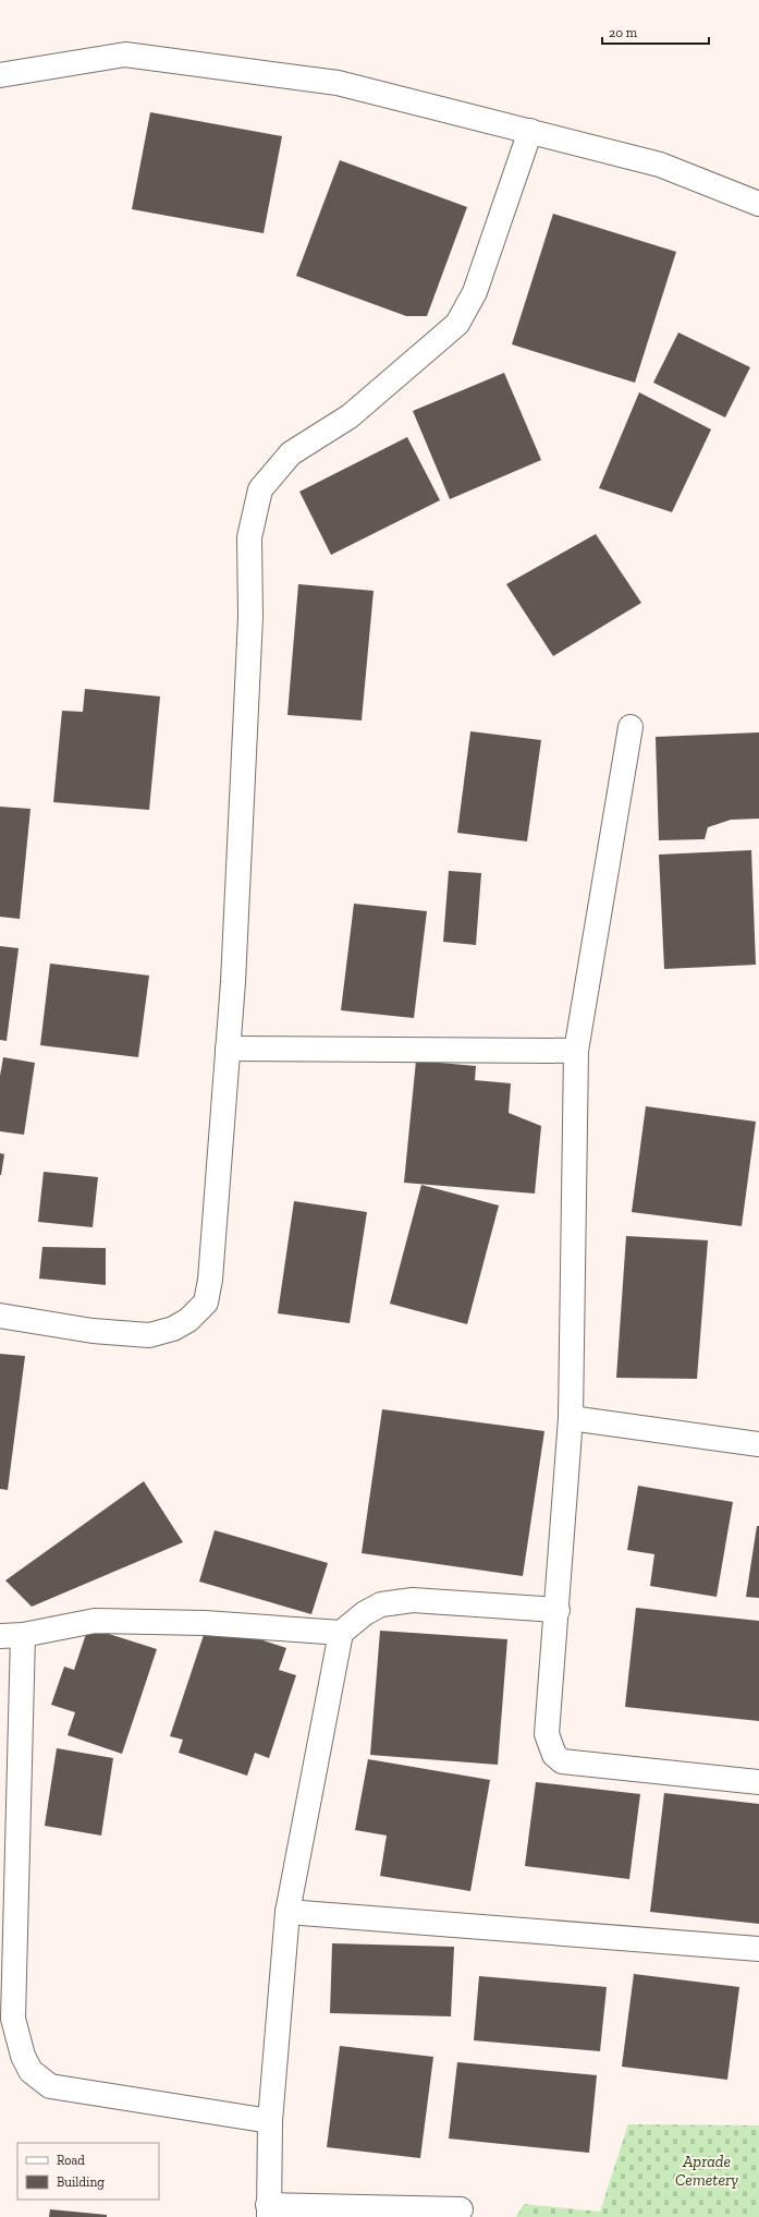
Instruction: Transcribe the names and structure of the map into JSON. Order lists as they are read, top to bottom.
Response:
{
  "parks": ["Aprade Cemetery"],
  "legend": ["Road", "Building"],
  "scale_bar": "20 m"
}
